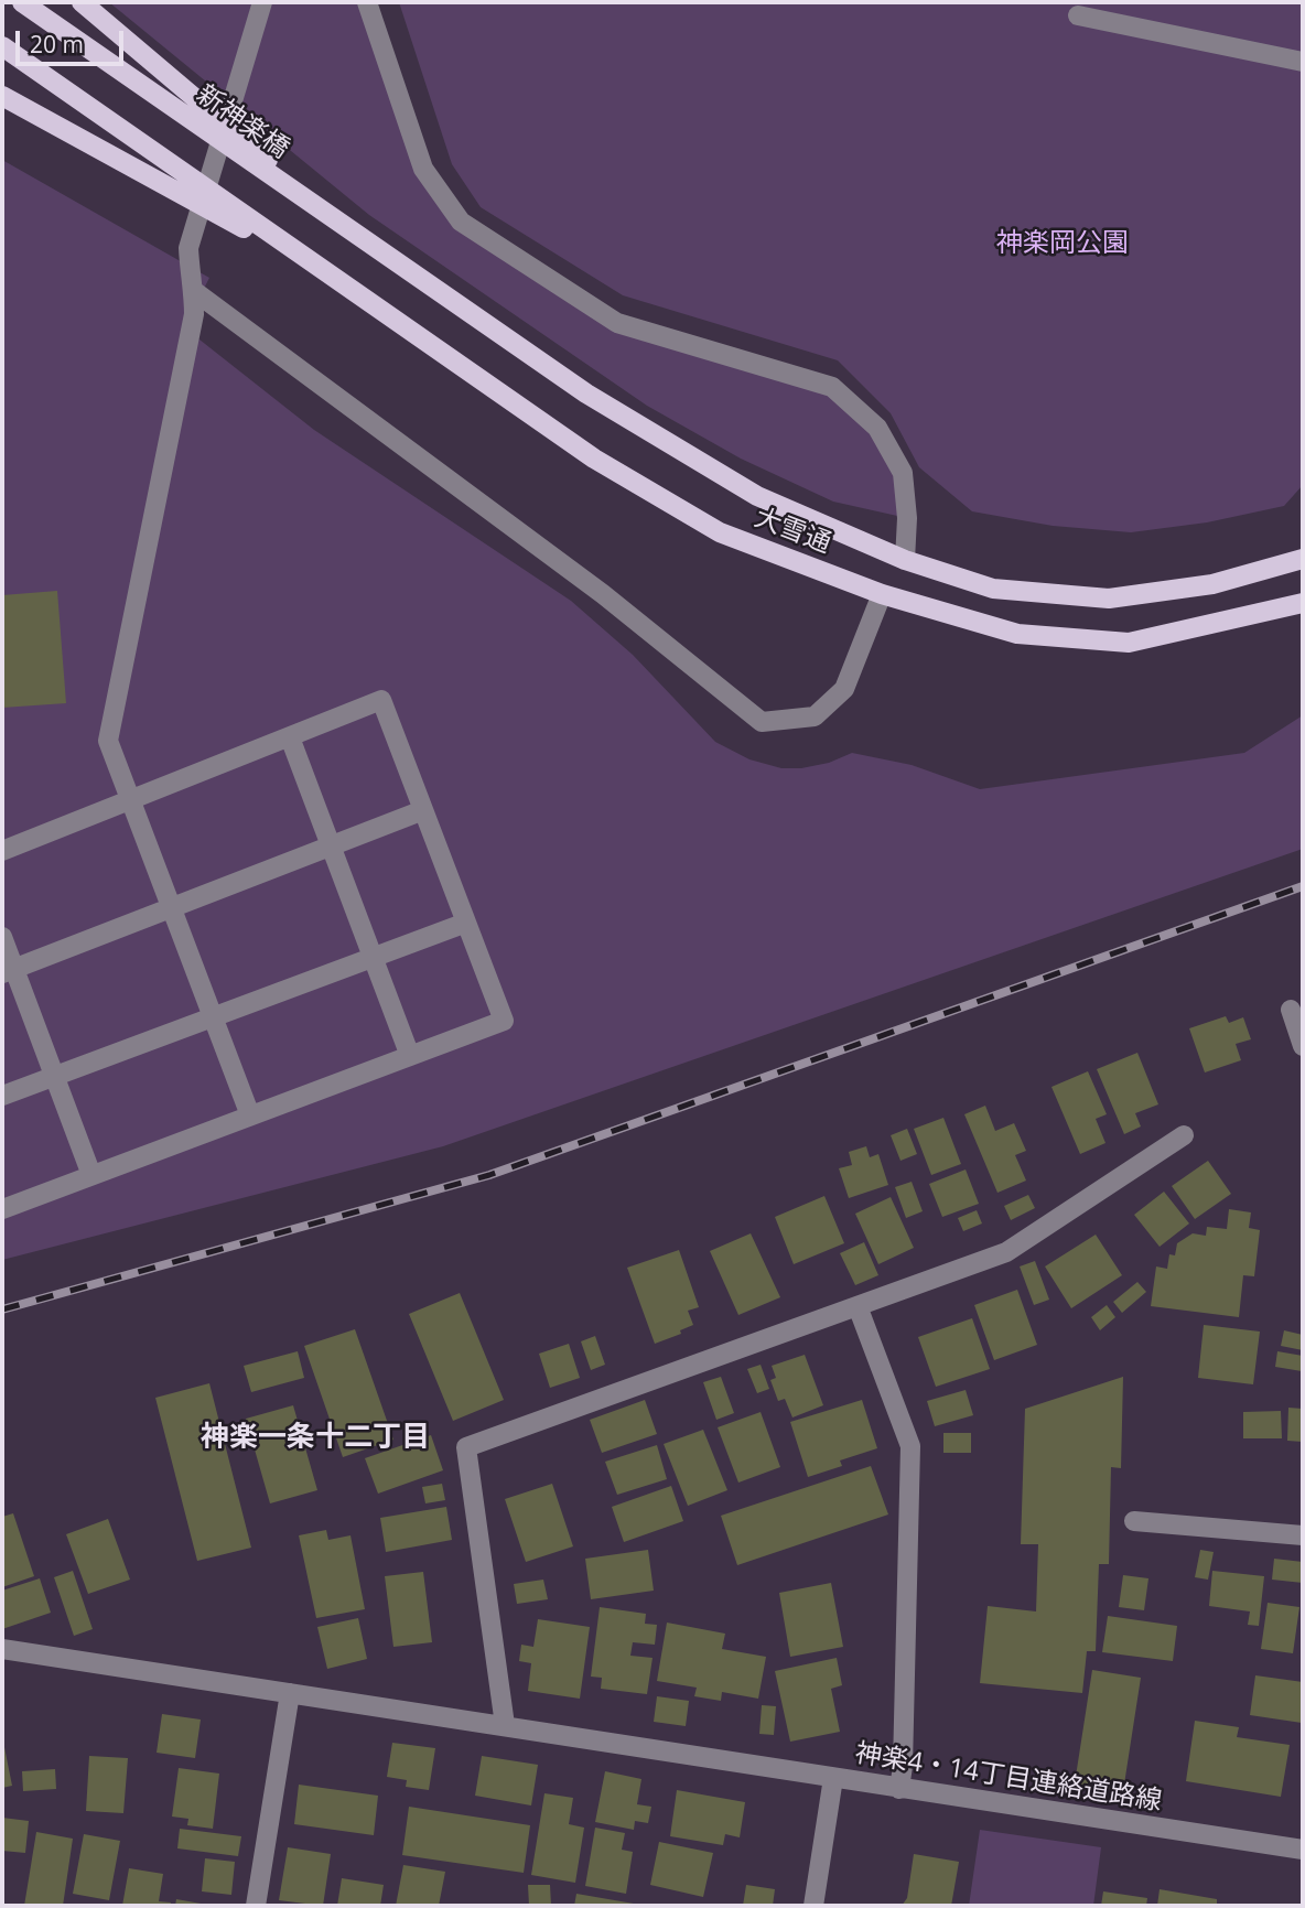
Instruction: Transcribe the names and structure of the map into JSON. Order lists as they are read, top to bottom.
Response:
{
  "streets": {
    "main road": ["新神楽橋", "大雪通"],
    "street": ["神楽4・14丁目連絡道路線"]
  },
  "crossings": [
    ["新神楽橋", "大雪通"]
  ],
  "districts": ["神楽一条十二丁目"],
  "parks": ["神楽岡公園"],
  "scale_bar": "20 m"
}
